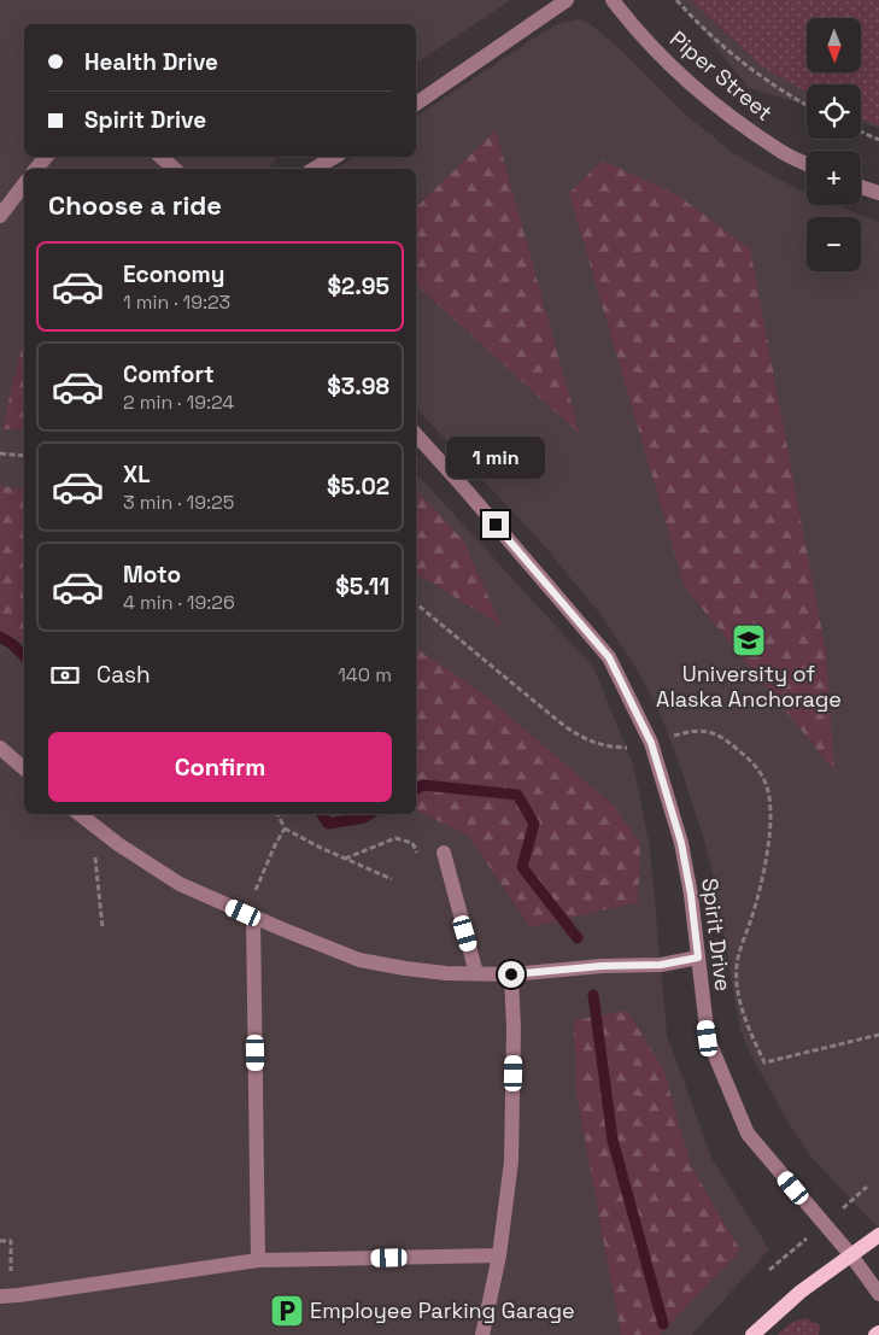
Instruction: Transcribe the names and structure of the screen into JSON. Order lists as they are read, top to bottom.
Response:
{
  "streets": {
    "street": ["Piper Street", "Spirit Drive"]
  },
  "places": {
    "school or university": ["University of Alaska Anchorage"],
    "parking": ["Employee Parking Garage"]
  },
  "north": "bottom",
  "page": {
    "map_buttons": ["+", "−"],
    "banner": ["Health Drive", "Spirit Drive"],
    "heading": "Choose a ride",
    "list": [
      {
        "name": "Economy",
        "note": "1 min · 19:23",
        "value": "$2.95"
      },
      {
        "name": "Comfort",
        "note": "2 min · 19:24",
        "value": "$3.98"
      },
      {
        "name": "XL",
        "note": "3 min · 19:25",
        "value": "$5.02"
      },
      {
        "name": "Moto",
        "note": "4 min · 19:26",
        "value": "$5.11"
      }
    ],
    "bubble": "1 min",
    "pay": ["Cash", "140 m"],
    "buttons": "Confirm"
  }
}
